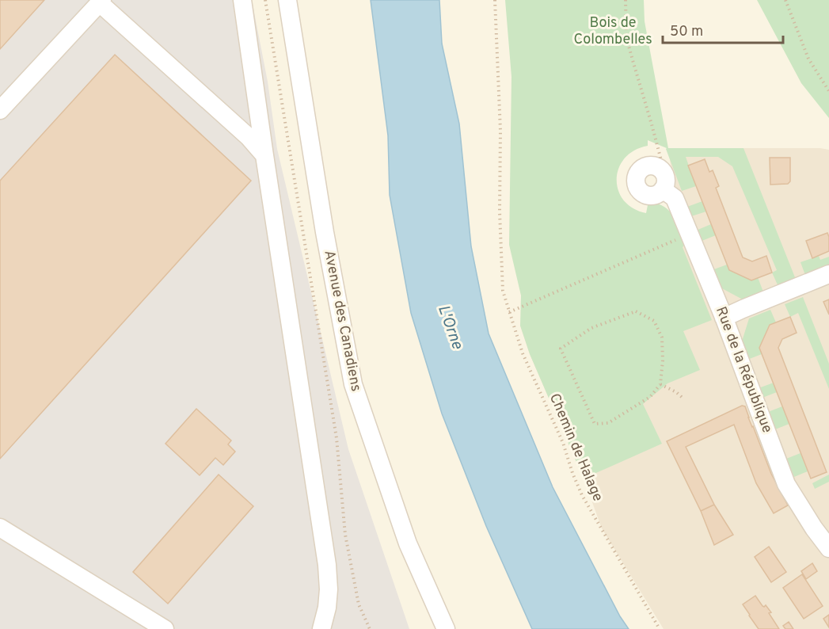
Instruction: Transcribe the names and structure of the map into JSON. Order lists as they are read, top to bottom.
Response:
{
  "streets": {
    "street": ["Avenue des Canadiens", "Rue de la République"],
    "path": ["Chemin de Halage"]
  },
  "water": ["L'Orne"],
  "parks": ["Bois de Colombelles"],
  "scale_bar": "50 m"
}
